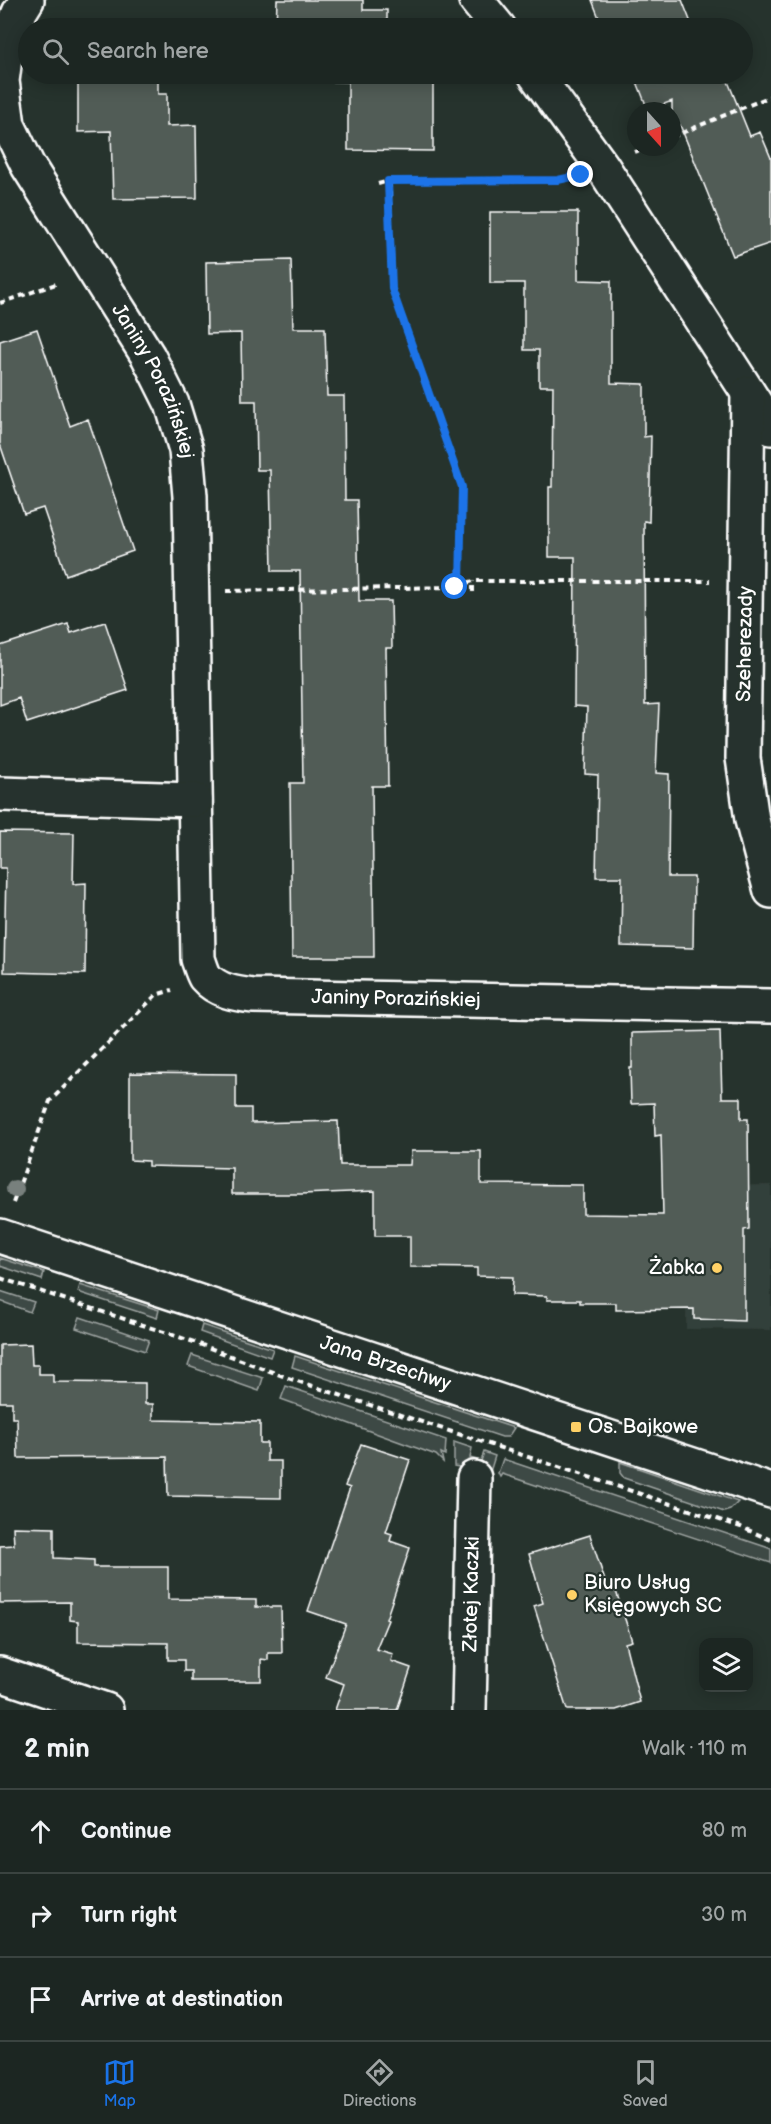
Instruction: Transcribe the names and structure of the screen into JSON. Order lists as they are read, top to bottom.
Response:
{
  "streets": {
    "street": [
      "Janiny Porazińskiej",
      "Szeherezady",
      "Jana Brzechwy",
      "Złotej Kaczki"
    ]
  },
  "places": {
    "other": ["Żabka", "Biuro Usług Księgowych SC"],
    "transit": ["Os. Bajkowe"]
  },
  "north": "bottom",
  "page": {
    "search": "Search here",
    "heading": ["2 min", "Walk · 110 m"],
    "list": [
      ["Continue", "80 m"],
      ["Turn right", "30 m"],
      "Arrive at destination"
    ],
    "nav": ["Map", "Directions", "Saved"]
  }
}
